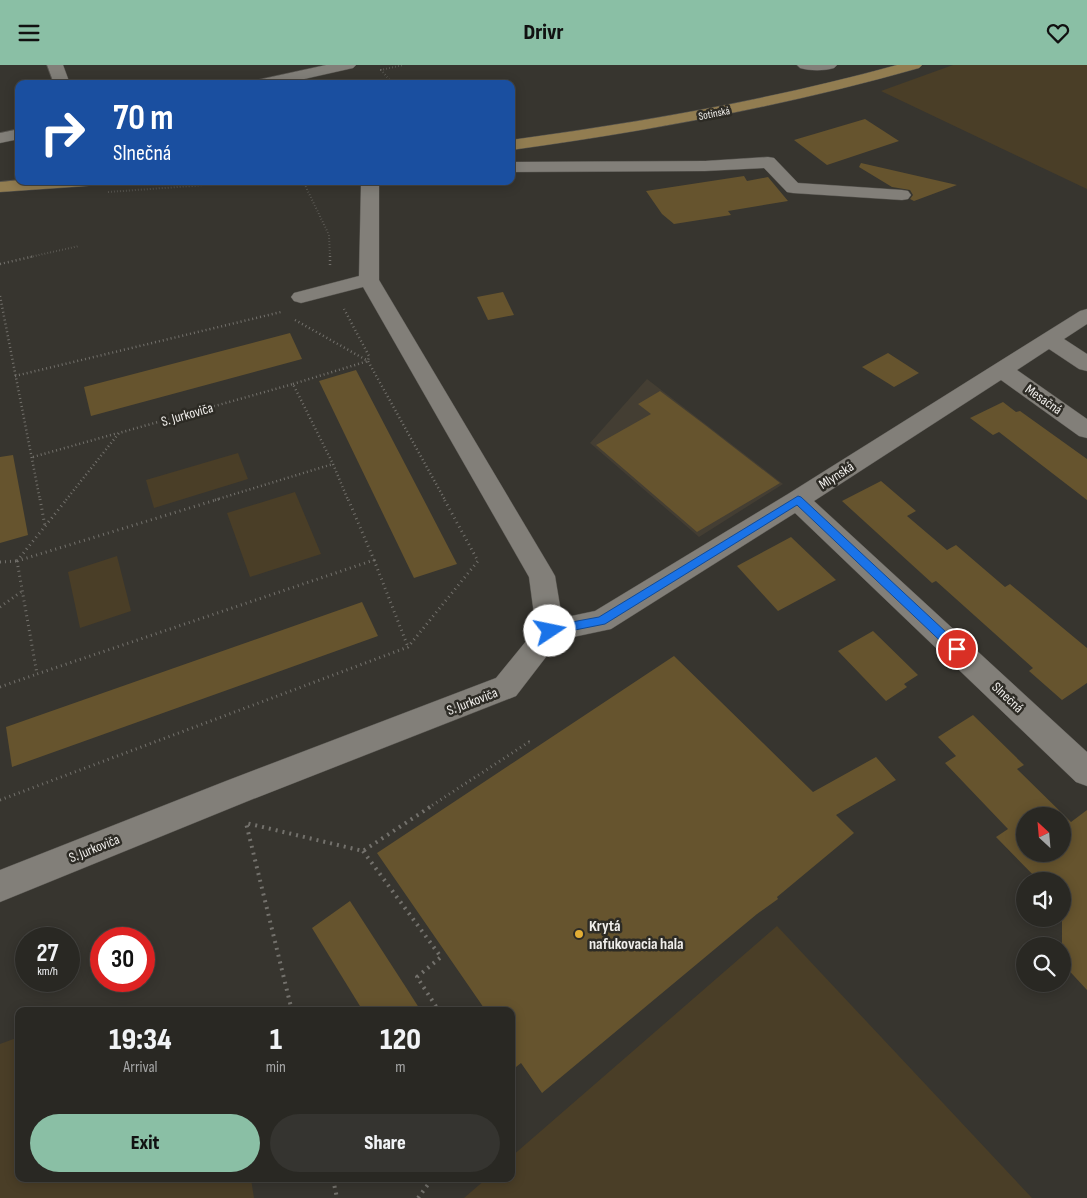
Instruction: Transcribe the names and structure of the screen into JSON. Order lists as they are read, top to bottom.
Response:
{
  "streets": {
    "main road": ["Sotinská"],
    "street": [
      "Mesačná",
      "S. Jurkoviča",
      "Mlynská",
      "Slnečná"
    ]
  },
  "crossings": [
    ["Mesačná", "Mlynská"],
    ["S. Jurkoviča", "Mlynská"],
    ["Mlynská", "Slnečná"]
  ],
  "places": ["Krytá nafukovacia hala"],
  "north": "top left",
  "page": {
    "header": "Drivr",
    "turn": ["70 m", "Slnečná"],
    "speed": "27 km/h",
    "limit": "30",
    "eta": [
      "19:34",
      "Arrival",
      "1",
      "min",
      "120",
      "m"
    ],
    "buttons": ["Exit", "Share"]
  }
}
